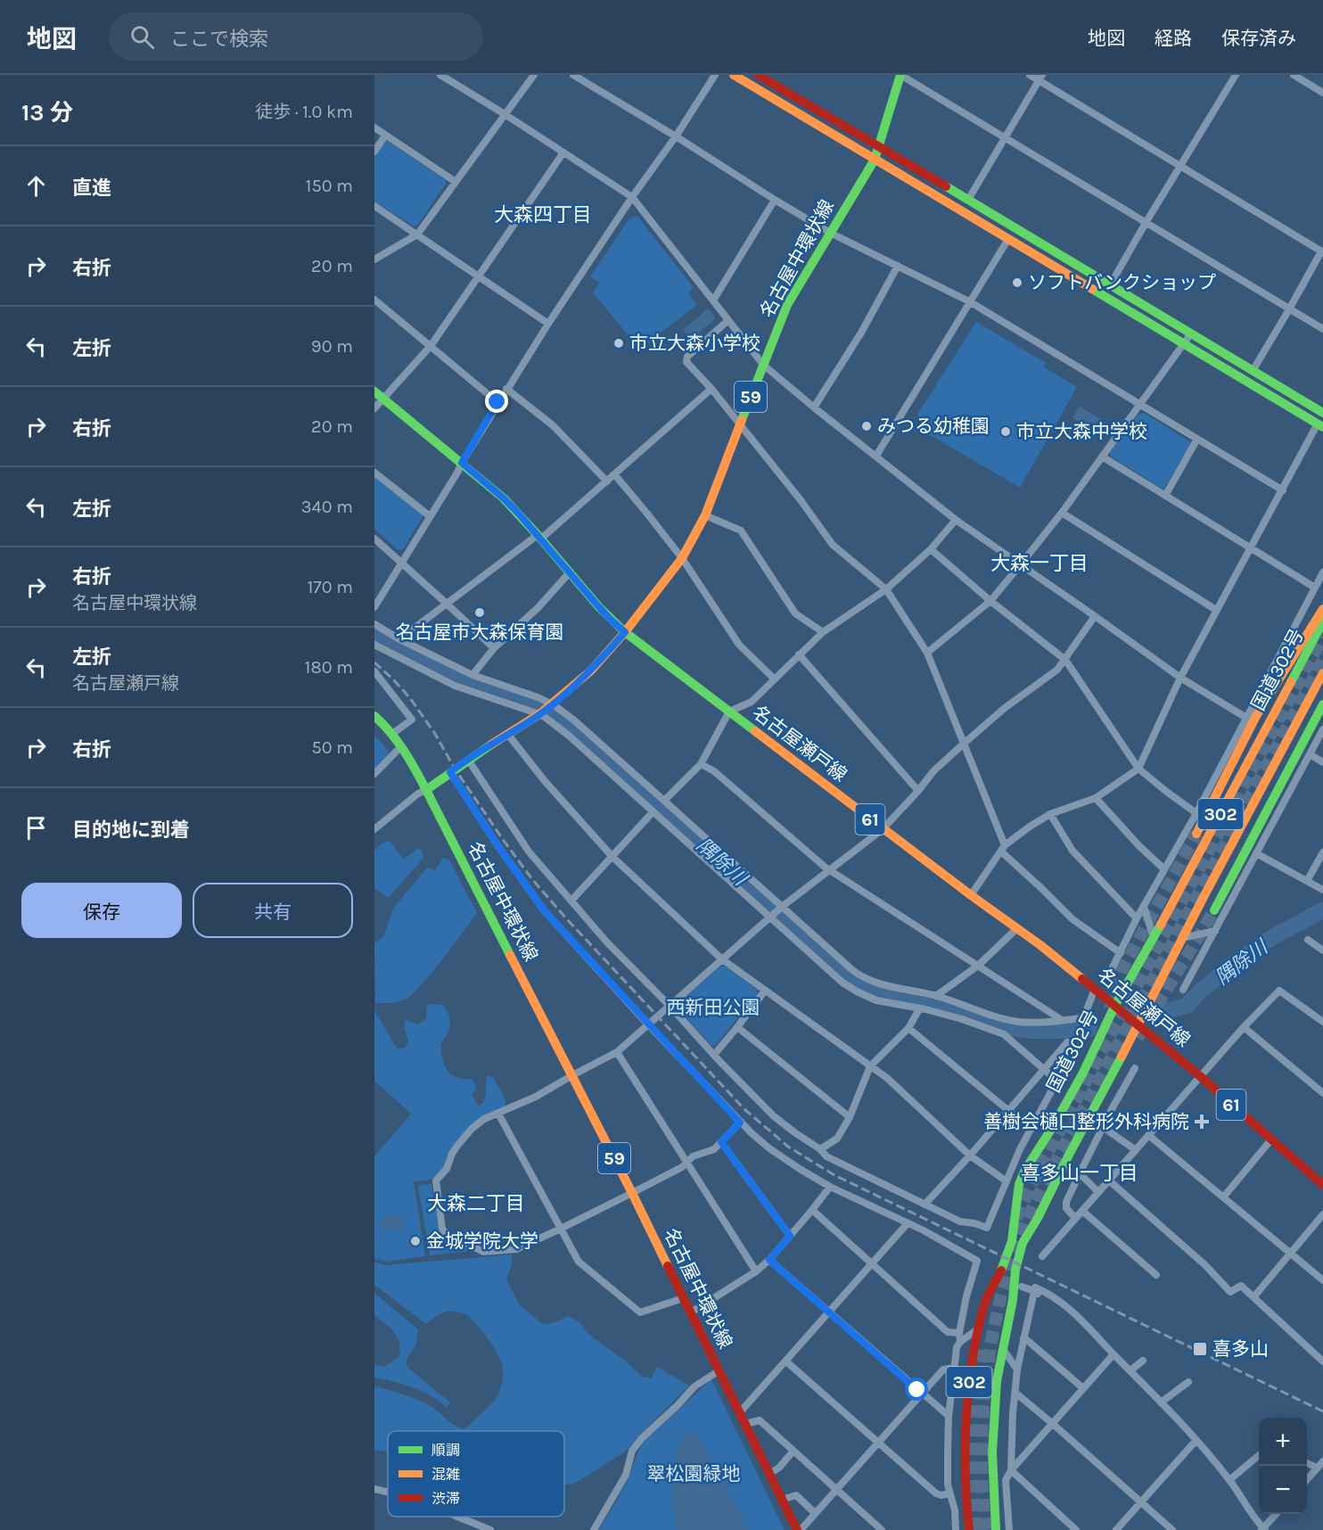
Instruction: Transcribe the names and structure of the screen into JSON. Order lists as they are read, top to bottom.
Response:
{
  "streets": {
    "main road": [
      "名古屋中環状線",
      "59",
      "国道302号",
      "名古屋瀬戸線",
      "302",
      "61"
    ]
  },
  "crossings": [
    ["名古屋中環状線", "名古屋瀬戸線"],
    ["国道302号", "名古屋瀬戸線"],
    ["名古屋瀬戸線", "302"]
  ],
  "districts": [
    "大森四丁目",
    "大森一丁目",
    "喜多山一丁目",
    "大森二丁目"
  ],
  "water": ["隅除川"],
  "parks": ["西新田公園", "翠松園緑地"],
  "places": {
    "other": [
      "ソフトバンクショップ",
      "市立大森小学校",
      "みつる幼稚園",
      "市立大森中学校",
      "名古屋市大森保育園",
      "金城学院大学"
    ],
    "health": ["善樹会樋口整形外科病院"],
    "transit": ["喜多山"]
  },
  "legend": ["順調", "混雑", "渋滞"],
  "page": {
    "header": "地図",
    "search": "ここで検索",
    "nav": ["地図", "経路", "保存済み"],
    "heading": ["13 分", "徒歩 · 1.0 km"],
    "list": [
      ["直進", "150 m"],
      ["右折", "20 m"],
      ["左折", "90 m"],
      ["右折", "20 m"],
      ["左折", "340 m"],
      ["右折", "名古屋中環状線", "170 m"],
      ["左折", "名古屋瀬戸線", "180 m"],
      ["右折", "50 m"],
      "目的地に到着"
    ],
    "buttons": ["保存", "共有"],
    "map_buttons": ["+", "−"]
  }
}
